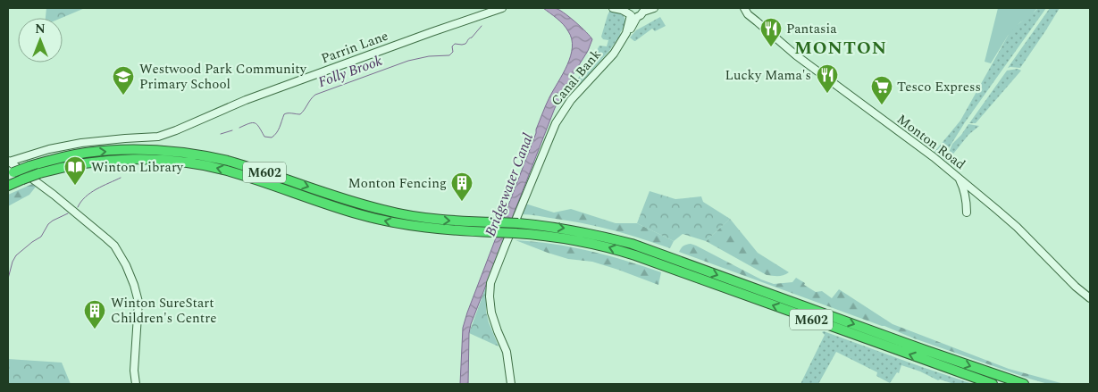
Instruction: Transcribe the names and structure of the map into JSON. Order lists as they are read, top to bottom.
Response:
{
  "streets": {
    "highway": ["M602"],
    "main road": ["Parrin Lane", "Canal Bank", "Monton Road"]
  },
  "districts": ["MONTON"],
  "water": ["Folly Brook", "Bridgewater Canal"],
  "places": {
    "restaurant": ["Pantasia", "Lucky Mama's"],
    "school or university": ["Westwood Park Community Primary School"],
    "supermarket": ["Tesco Express"],
    "library": ["Winton Library"],
    "building": ["Monton Fencing", "Winton SureStart Children's Centre"]
  },
  "north": "top"
}
